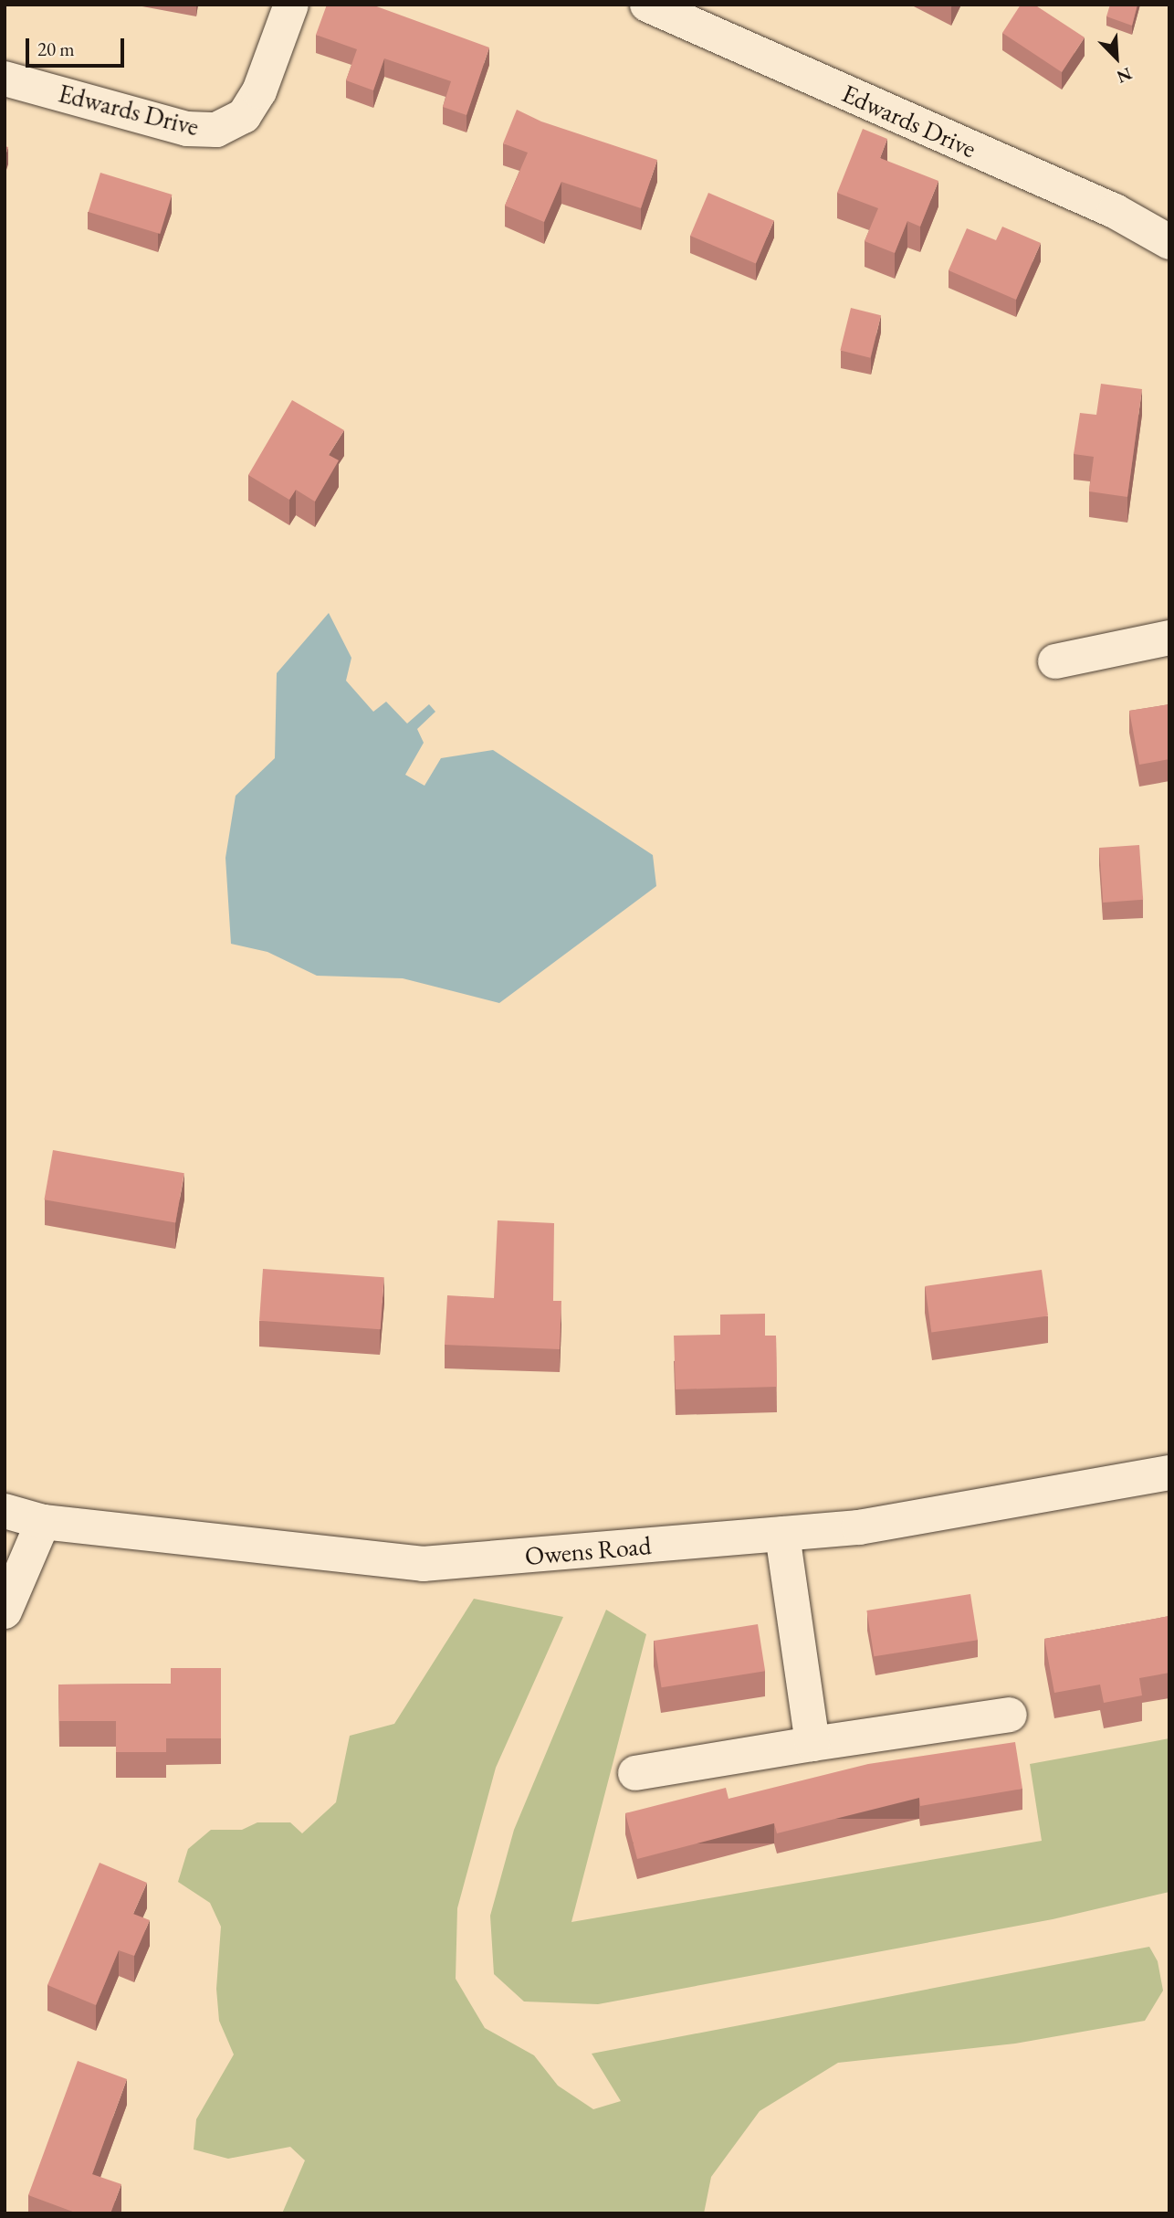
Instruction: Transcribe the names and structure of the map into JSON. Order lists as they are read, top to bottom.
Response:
{
  "streets": {
    "street": ["Edwards Drive", "Owens Road"]
  },
  "scale_bar": "20 m",
  "north": "bottom right"
}
